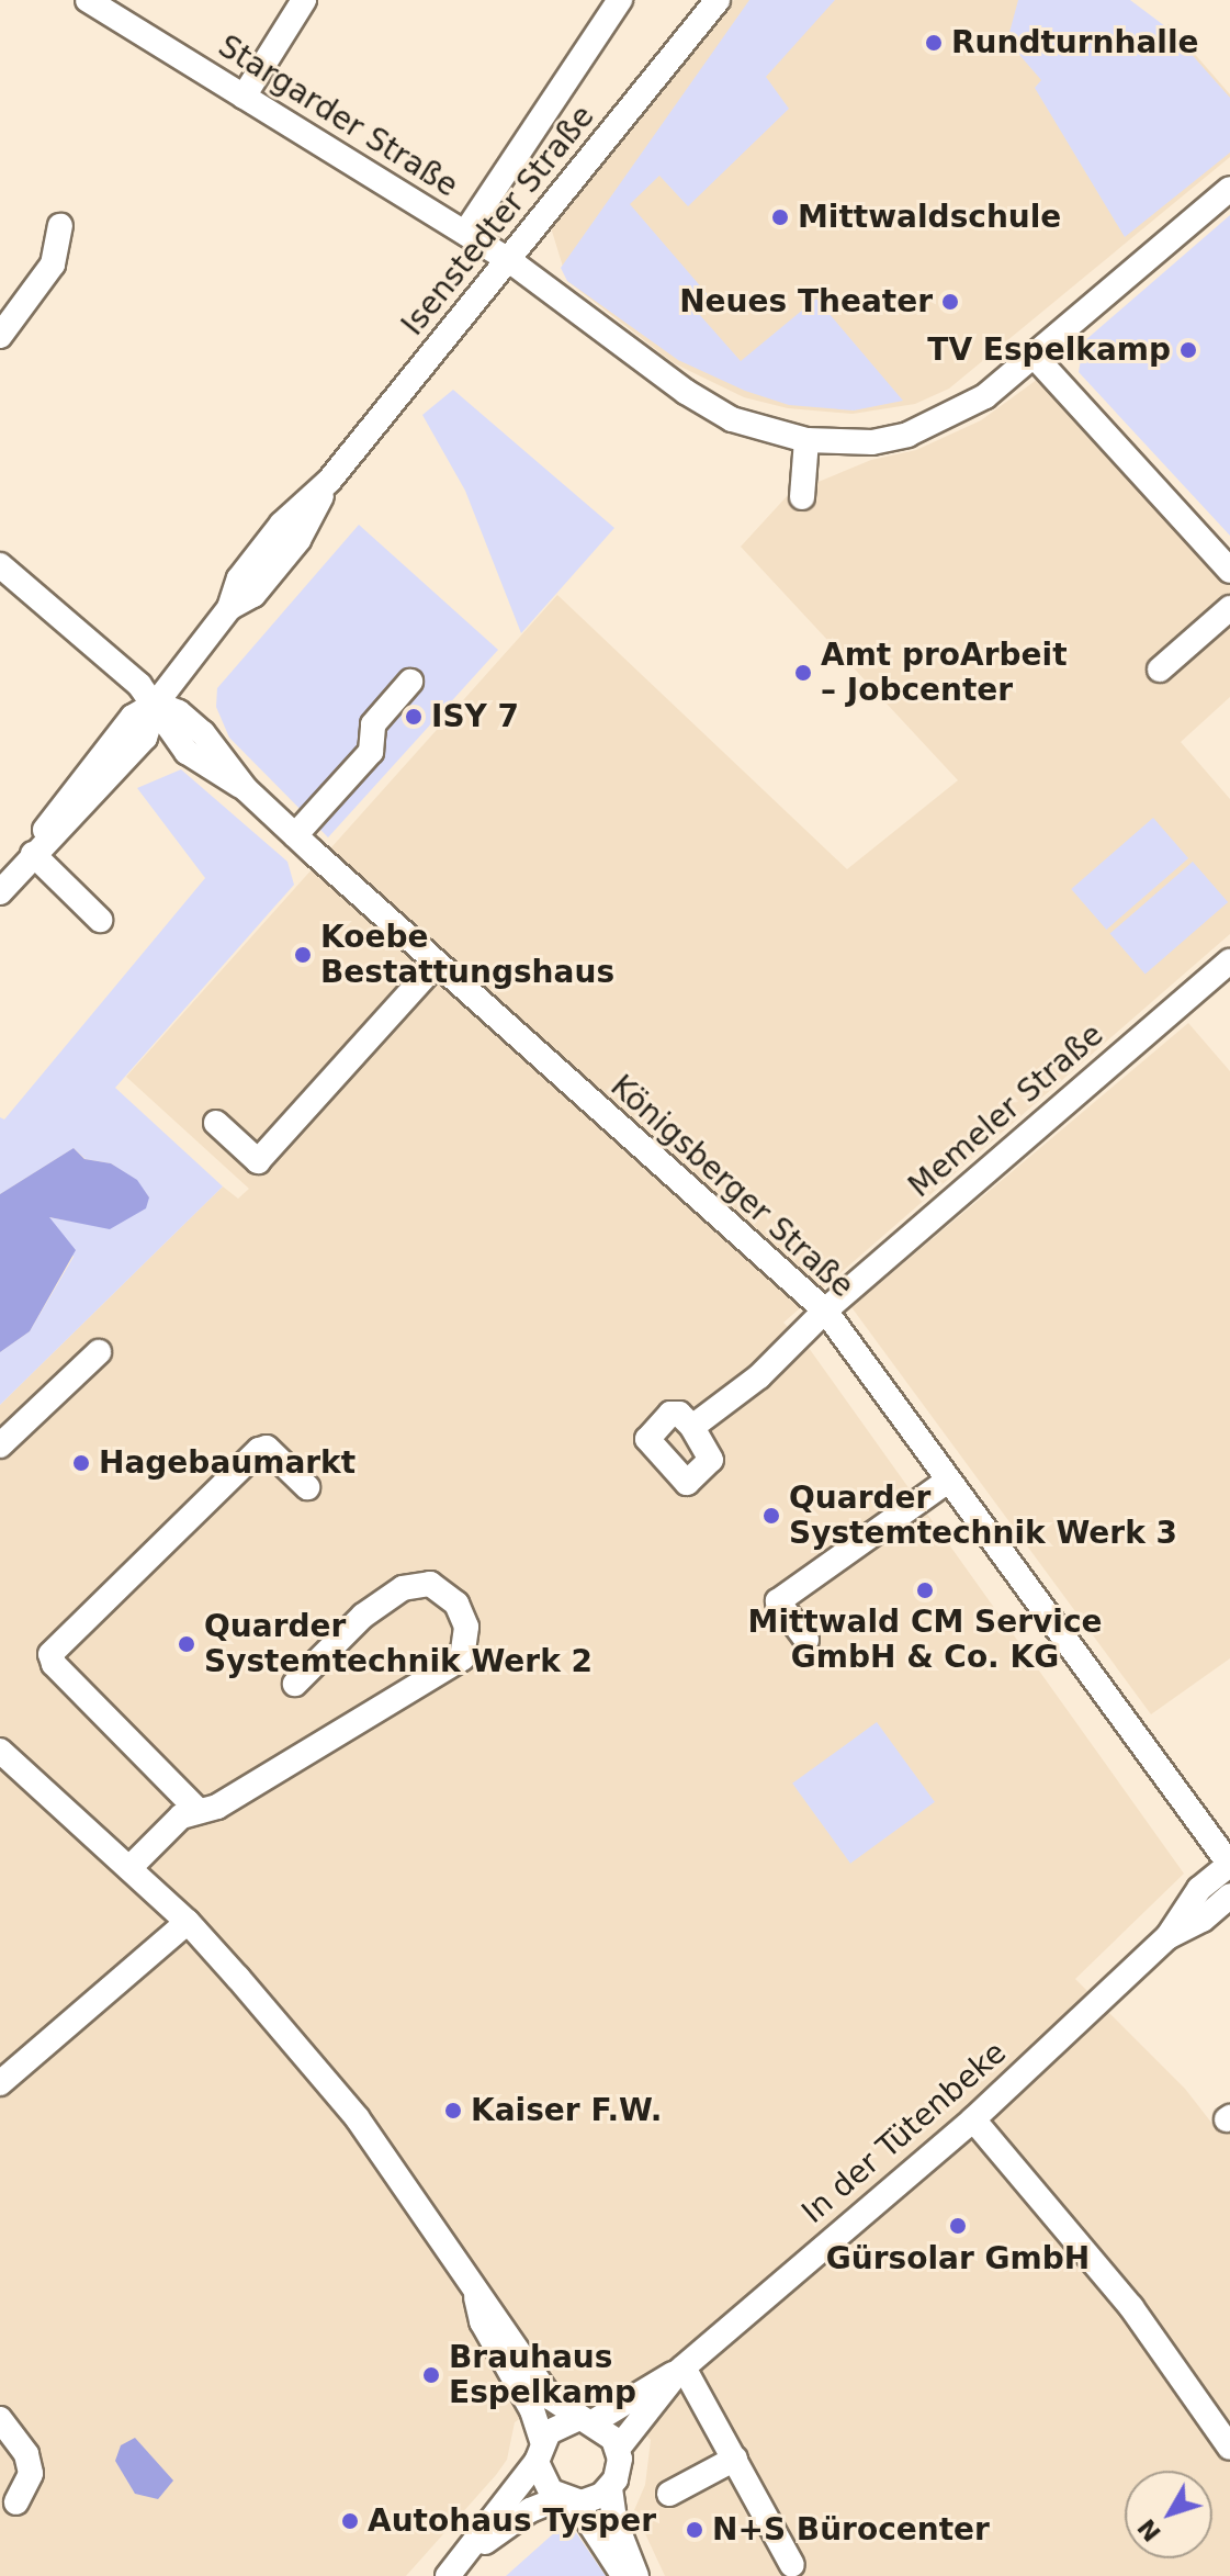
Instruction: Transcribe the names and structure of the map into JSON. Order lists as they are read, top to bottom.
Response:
{
  "streets": {
    "street": [
      "Stargarder Straße",
      "Isenstedter Straße",
      "Memeler Straße",
      "Königsberger Straße",
      "In der Tütenbeke"
    ]
  },
  "crossings": [
    ["Stargarder Straße", "Isenstedter Straße"],
    ["Isenstedter Straße", "Königsberger Straße"],
    ["Memeler Straße", "Königsberger Straße"],
    ["Königsberger Straße", "In der Tütenbeke"]
  ],
  "places": [
    "Rundturnhalle",
    "Mittwaldschule",
    "Neues Theater",
    "TV Espelkamp",
    "Amt proArbeit – Jobcenter",
    "ISY 7",
    "Koebe Bestattungshaus",
    "Hagebaumarkt",
    "Quarder Systemtechnik Werk 3",
    "Mittwald CM Service GmbH & Co. KG",
    "Quarder Systemtechnik Werk 2",
    "Kaiser F.W.",
    "Gürsolar GmbH",
    "Brauhaus Espelkamp",
    "Autohaus Tysper",
    "N+S Bürocenter"
  ],
  "north": "bottom left"
}
